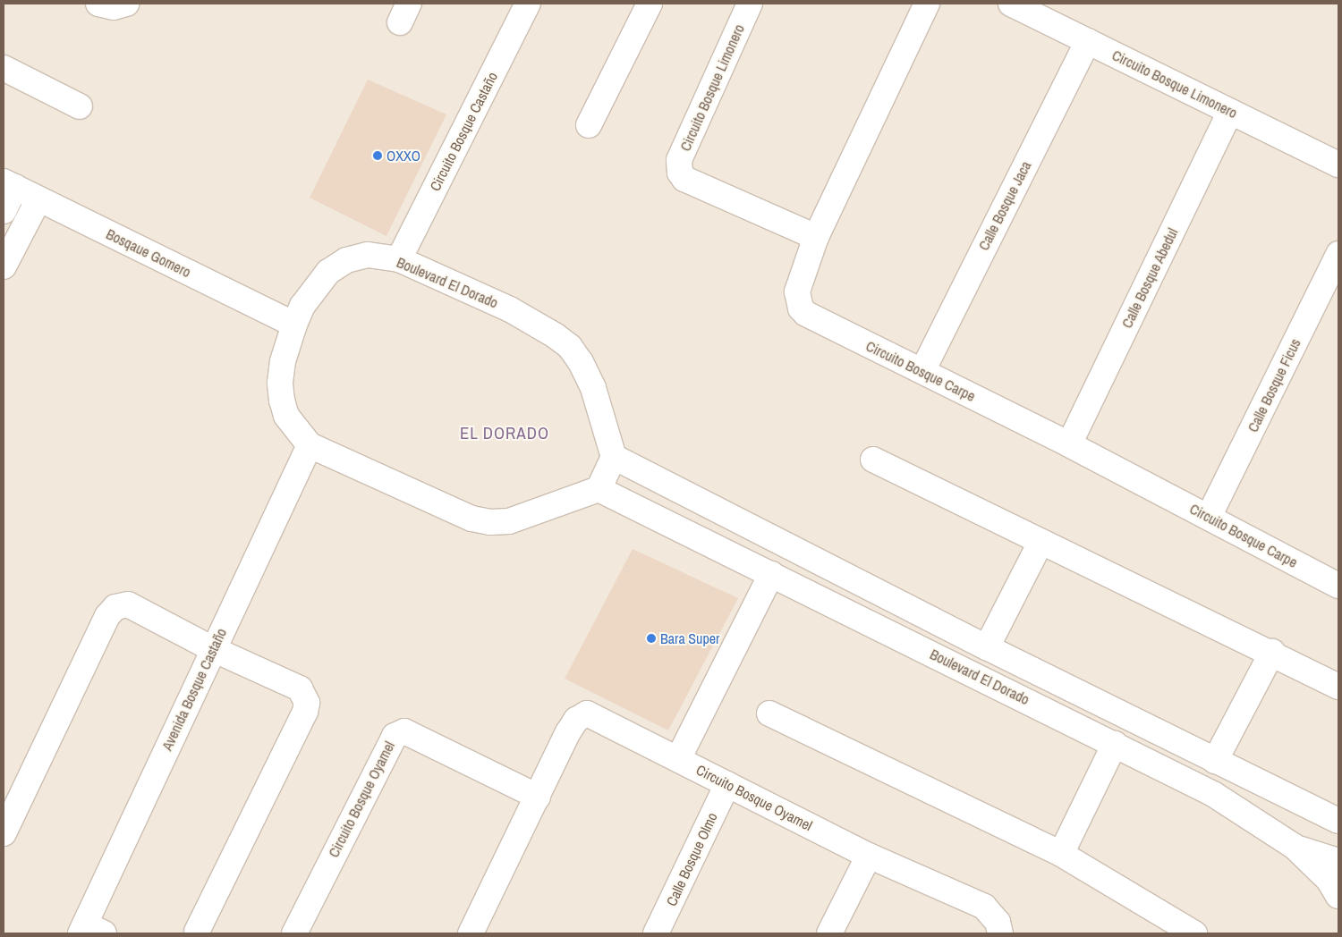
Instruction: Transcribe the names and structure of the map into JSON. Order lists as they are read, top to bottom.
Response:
{
  "streets": {
    "street": [
      "Circuito Bosque Limonero",
      "Circuito Bosque Castaño",
      "Calle Bosque Jaca",
      "Bosqaue Gomero",
      "Calle Bosque Abedul",
      "Boulevard El Dorado",
      "Circuito Bosque Carpe",
      "Calle Bosque Ficus",
      "Avenida Bosque Castaño",
      "Circuito Bosque Oyamel",
      "Calle Bosque Olmo"
    ]
  },
  "crossings": [
    ["Circuito Bosque Limonero", "Calle Bosque Jaca"],
    ["Circuito Bosque Limonero", "Calle Bosque Abedul"],
    ["Circuito Bosque Limonero", "Circuito Bosque Carpe"],
    ["Circuito Bosque Castaño", "Boulevard El Dorado"],
    ["Calle Bosque Jaca", "Circuito Bosque Carpe"],
    ["Bosqaue Gomero", "Boulevard El Dorado"],
    ["Calle Bosque Abedul", "Circuito Bosque Carpe"],
    ["Boulevard El Dorado", "Avenida Bosque Castaño"],
    ["Circuito Bosque Carpe", "Calle Bosque Ficus"],
    ["Circuito Bosque Oyamel", "Calle Bosque Olmo"]
  ],
  "districts": ["EL DORADO"],
  "places": ["OXXO", "Bara Super"]
}
